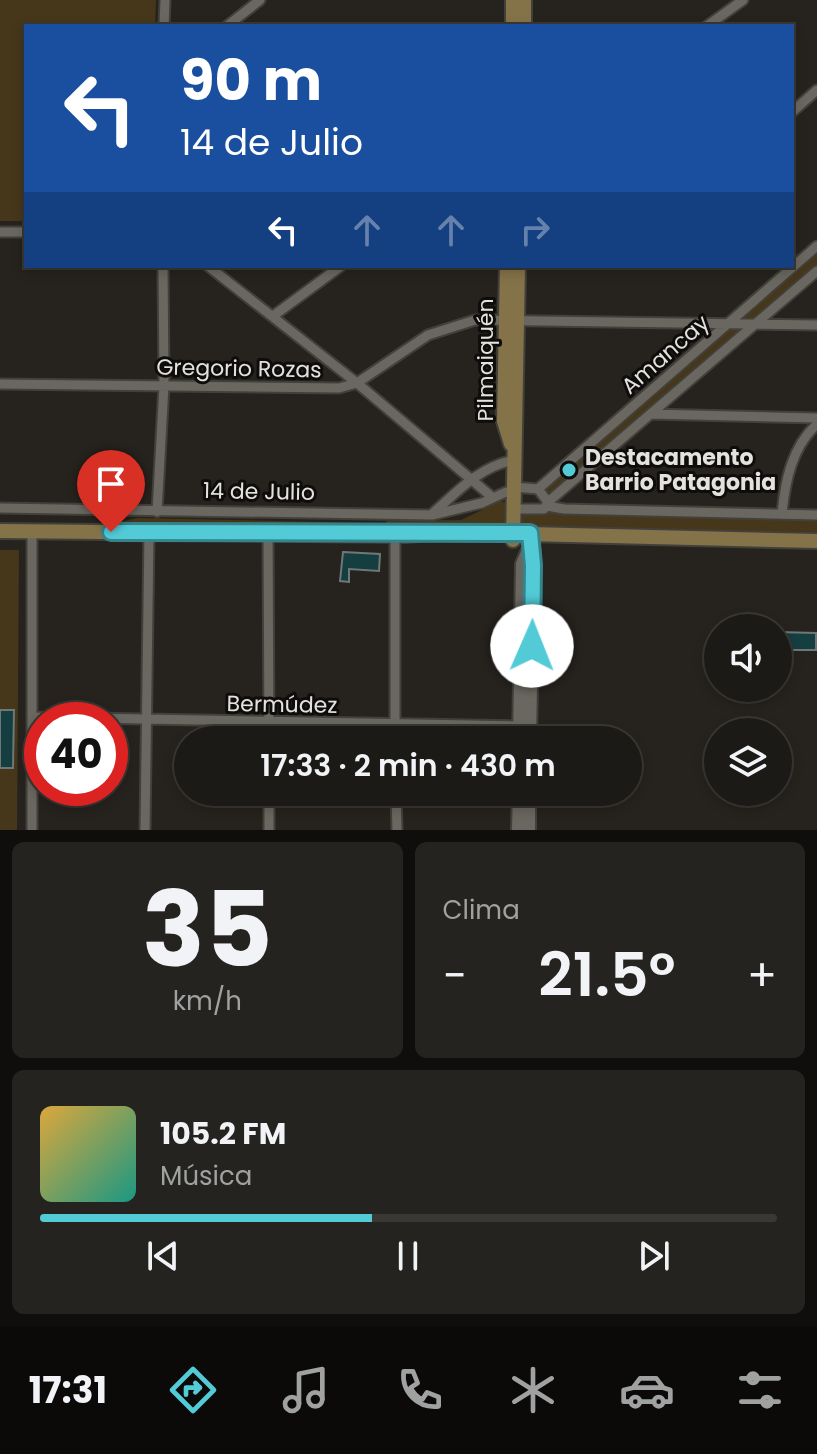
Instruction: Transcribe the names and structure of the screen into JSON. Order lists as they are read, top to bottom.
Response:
{
  "streets": {
    "main road": ["Pilmaiquén", "14 de Julio"],
    "street": ["Amancay", "Gregorio Rozas", "Bermúdez"]
  },
  "crossings": [
    ["Amancay", "Gregorio Rozas"],
    ["Amancay", "14 de Julio"],
    ["Pilmaiquén", "Gregorio Rozas"],
    ["Pilmaiquén", "14 de Julio"]
  ],
  "places": ["Destacamento Barrio Patagonia"],
  "page": {
    "turn": ["90 m", "14 de Julio"],
    "limit": "40",
    "trip": "17:33 · 2 min · 430 m",
    "tile": [
      ["35", "km/h"],
      "Clima"
    ],
    "heat": ["−", "21.5°", "+"],
    "song": ["105.2 FM", "Música"],
    "tabs": "17:31"
  }
}
